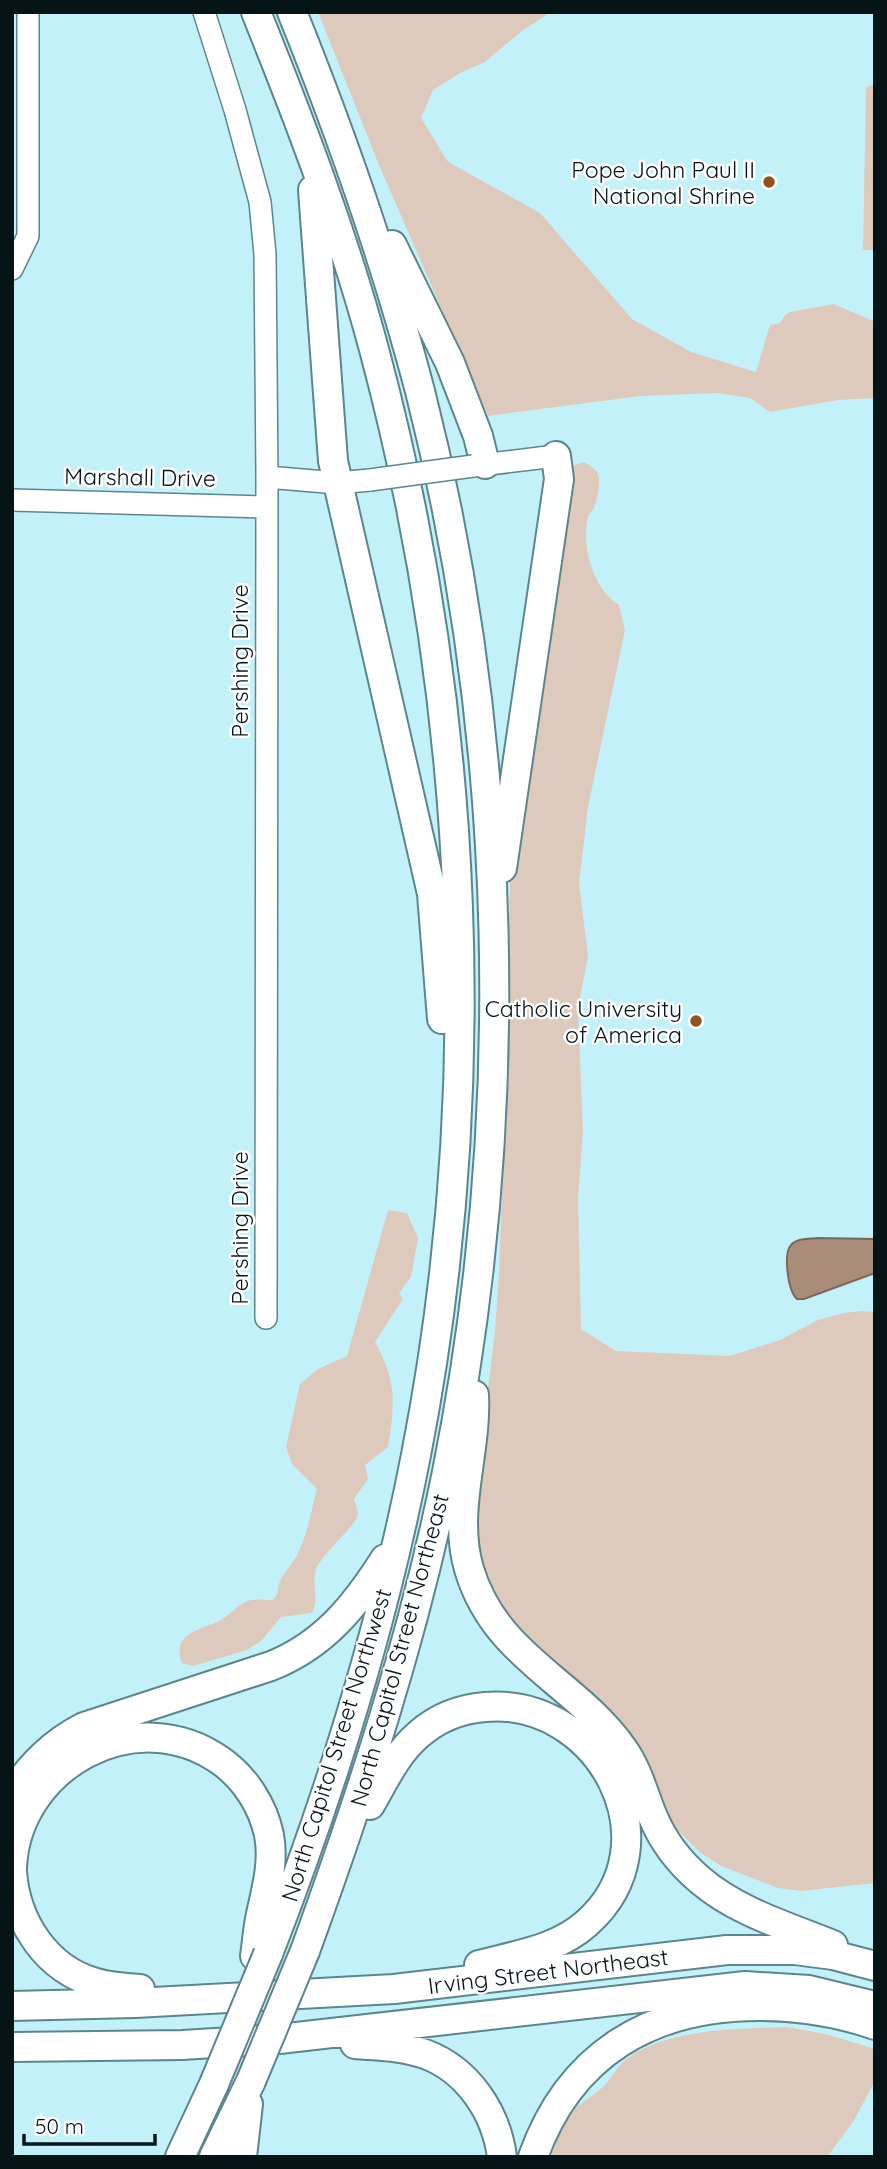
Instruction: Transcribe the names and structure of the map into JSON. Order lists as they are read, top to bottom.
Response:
{
  "streets": {
    "main road": ["North Capitol Street Northeast", "North Capitol Street Northwest", "Irving Street Northeast"],
    "street": ["Marshall Drive", "Pershing Drive"]
  },
  "crossings": [
    ["Marshall Drive", "Pershing Drive"]
  ],
  "places": ["Pope John Paul II National Shrine", "Catholic University of America"],
  "scale_bar": "50 m"
}
